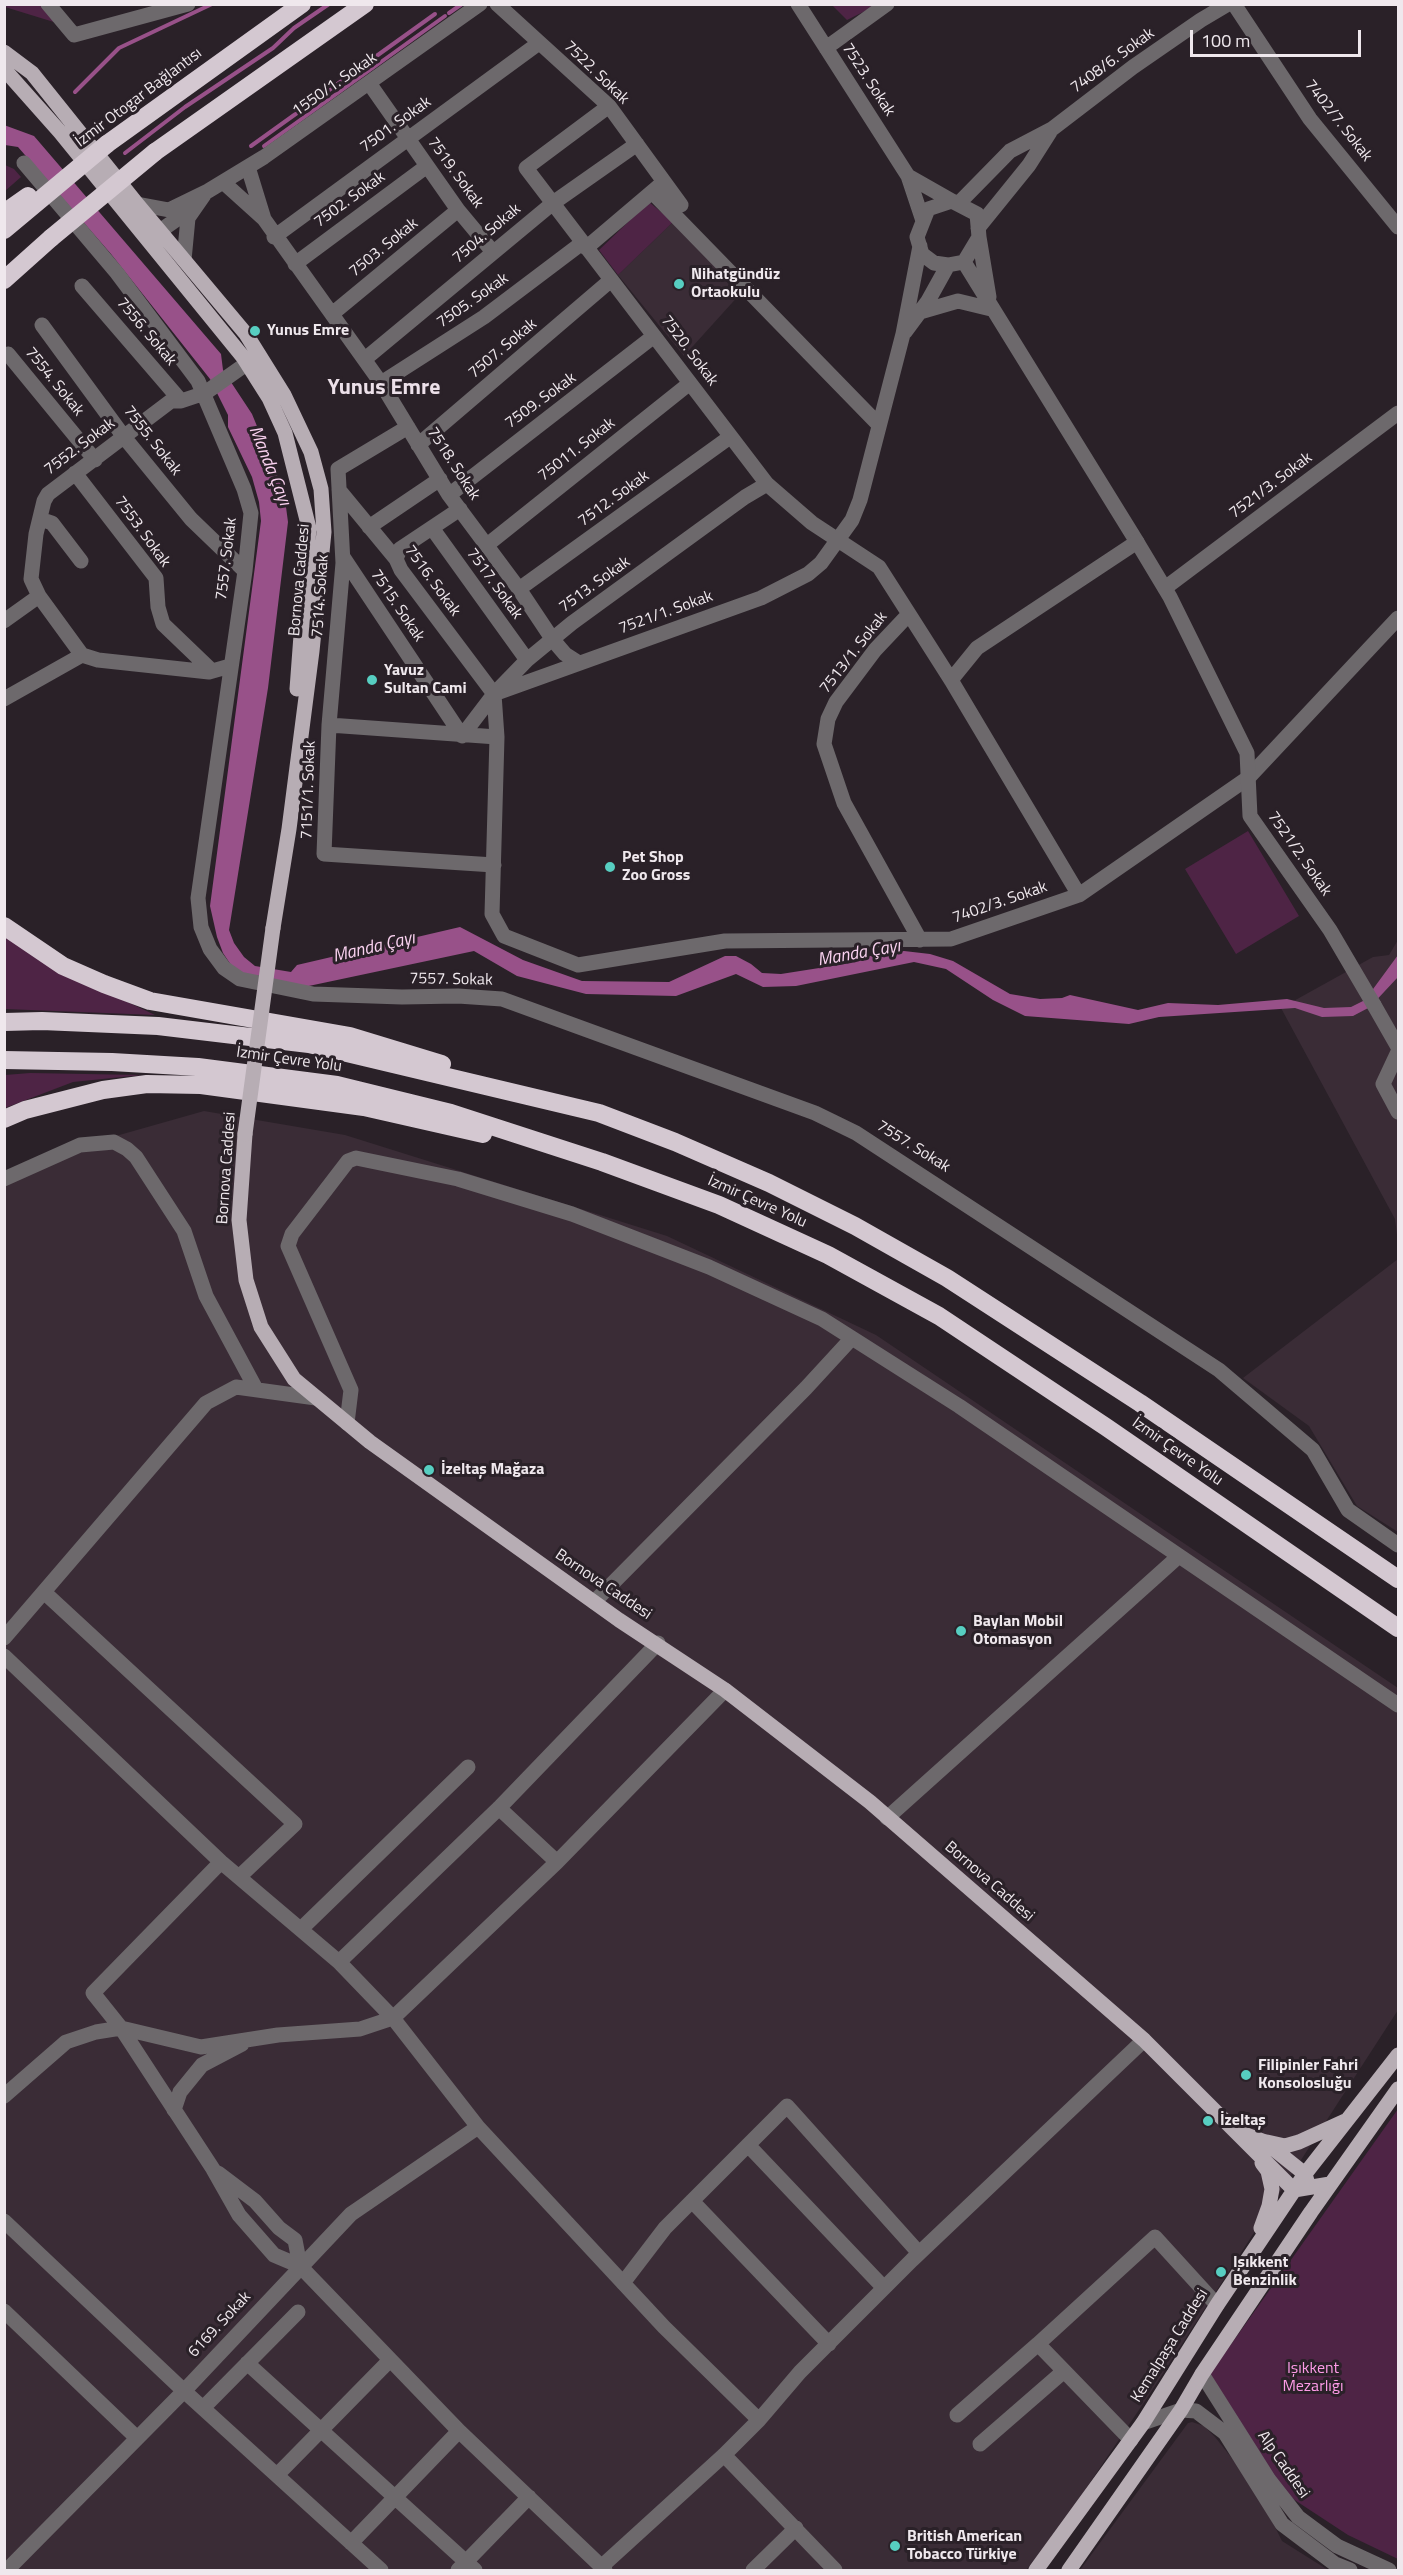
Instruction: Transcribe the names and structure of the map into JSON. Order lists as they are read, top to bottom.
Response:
{
  "streets": {
    "highway": ["İzmir Otogar Bağlantısı", "İzmir Çevre Yolu"],
    "main road": ["Bornova Caddesi", "Kemalpaşa Caddesi"],
    "street": [
      "7408/6. Sokak",
      "7522. Sokak",
      "7523. Sokak",
      "1550/1. Sokak",
      "7402/7. Sokak",
      "7501. Sokak",
      "7519. Sokak",
      "7502. Sokak",
      "7504. Sokak",
      "7503. Sokak",
      "7505. Sokak",
      "7556. Sokak",
      "7507. Sokak",
      "7520. Sokak",
      "7554. Sokak",
      "7509. Sokak",
      "7555. Sokak",
      "7552. Sokak",
      "75011. Sokak",
      "7518. Sokak",
      "7521/3. Sokak",
      "7512. Sokak",
      "7553. Sokak",
      "7557. Sokak",
      "7516. Sokak",
      "7517. Sokak",
      "7513. Sokak",
      "7514. Sokak",
      "7515. Sokak",
      "7521/1. Sokak",
      "7513/1. Sokak",
      "7151/1. Sokak",
      "7521/2. Sokak",
      "7402/3. Sokak",
      "6169. Sokak",
      "Alp Caddesi"
    ]
  },
  "crossings": [
    ["7522. Sokak", "7501. Sokak"],
    ["7522. Sokak", "7504. Sokak"],
    ["7522. Sokak", "7505. Sokak"],
    ["7522. Sokak", "7520. Sokak"],
    ["1550/1. Sokak", "7519. Sokak"],
    ["1550/1. Sokak", "7518. Sokak"],
    ["1550/1. Sokak", "Bornova Caddesi"],
    ["İzmir Otogar Bağlantısı", "Bornova Caddesi"],
    ["7501. Sokak", "7519. Sokak"],
    ["7501. Sokak", "7518. Sokak"],
    ["7519. Sokak", "7502. Sokak"],
    ["7519. Sokak", "7504. Sokak"],
    ["7519. Sokak", "7503. Sokak"],
    ["7502. Sokak", "7518. Sokak"],
    ["7504. Sokak", "7520. Sokak"],
    ["7504. Sokak", "7518. Sokak"],
    ["7503. Sokak", "7518. Sokak"],
    ["7505. Sokak", "7520. Sokak"],
    ["7505. Sokak", "7518. Sokak"],
    ["7556. Sokak", "7552. Sokak"],
    ["7507. Sokak", "7520. Sokak"],
    ["7507. Sokak", "7518. Sokak"],
    ["7520. Sokak", "7509. Sokak"],
    ["7520. Sokak", "75011. Sokak"],
    ["7520. Sokak", "7512. Sokak"],
    ["7520. Sokak", "7513. Sokak"],
    ["7520. Sokak", "7521/1. Sokak"],
    ["7520. Sokak", "7513/1. Sokak"],
    ["7554. Sokak", "7552. Sokak"],
    ["7509. Sokak", "7518. Sokak"],
    ["7555. Sokak", "7552. Sokak"],
    ["7555. Sokak", "7557. Sokak"],
    ["7552. Sokak", "7553. Sokak"],
    ["7552. Sokak", "7557. Sokak"],
    ["7552. Sokak", "Bornova Caddesi"],
    ["75011. Sokak", "7518. Sokak"],
    ["7518. Sokak", "7512. Sokak"],
    ["7518. Sokak", "7513. Sokak"],
    ["7518. Sokak", "7514. Sokak"],
    ["7518. Sokak", "7521/1. Sokak"],
    ["7521/3. Sokak", "7521/2. Sokak"],
    ["Bornova Caddesi", "Kemalpaşa Caddesi"],
    ["7516. Sokak", "7513. Sokak"],
    ["7516. Sokak", "7514. Sokak"],
    ["7516. Sokak", "7521/1. Sokak"],
    ["7517. Sokak", "7513. Sokak"],
    ["7513. Sokak", "7515. Sokak"],
    ["7513. Sokak", "7521/1. Sokak"],
    ["7513. Sokak", "7151/1. Sokak"],
    ["7514. Sokak", "7515. Sokak"],
    ["7514. Sokak", "7151/1. Sokak"],
    ["7515. Sokak", "7151/1. Sokak"],
    ["7521/1. Sokak", "7513/1. Sokak"],
    ["7521/1. Sokak", "7521/2. Sokak"],
    ["7513/1. Sokak", "7402/3. Sokak"],
    ["7151/1. Sokak", "7402/3. Sokak"],
    ["7521/2. Sokak", "7402/3. Sokak"]
  ],
  "districts": ["Yunus Emre"],
  "water": ["Manda Çayı"],
  "parks": ["Işıkkent Mezarlığı"],
  "places": [
    "Nihatgündüz Ortaokulu",
    "Yunus Emre",
    "Yavuz Sultan Cami",
    "Pet Shop Zoo Gross",
    "İzeltaş Mağaza",
    "Baylan Mobil Otomasyon",
    "Filipinler Fahri Konsolosluğu",
    "İzeltaş",
    "Işıkkent Benzinlik",
    "British American Tobacco Türkiye"
  ],
  "scale_bar": "100 m"
}
